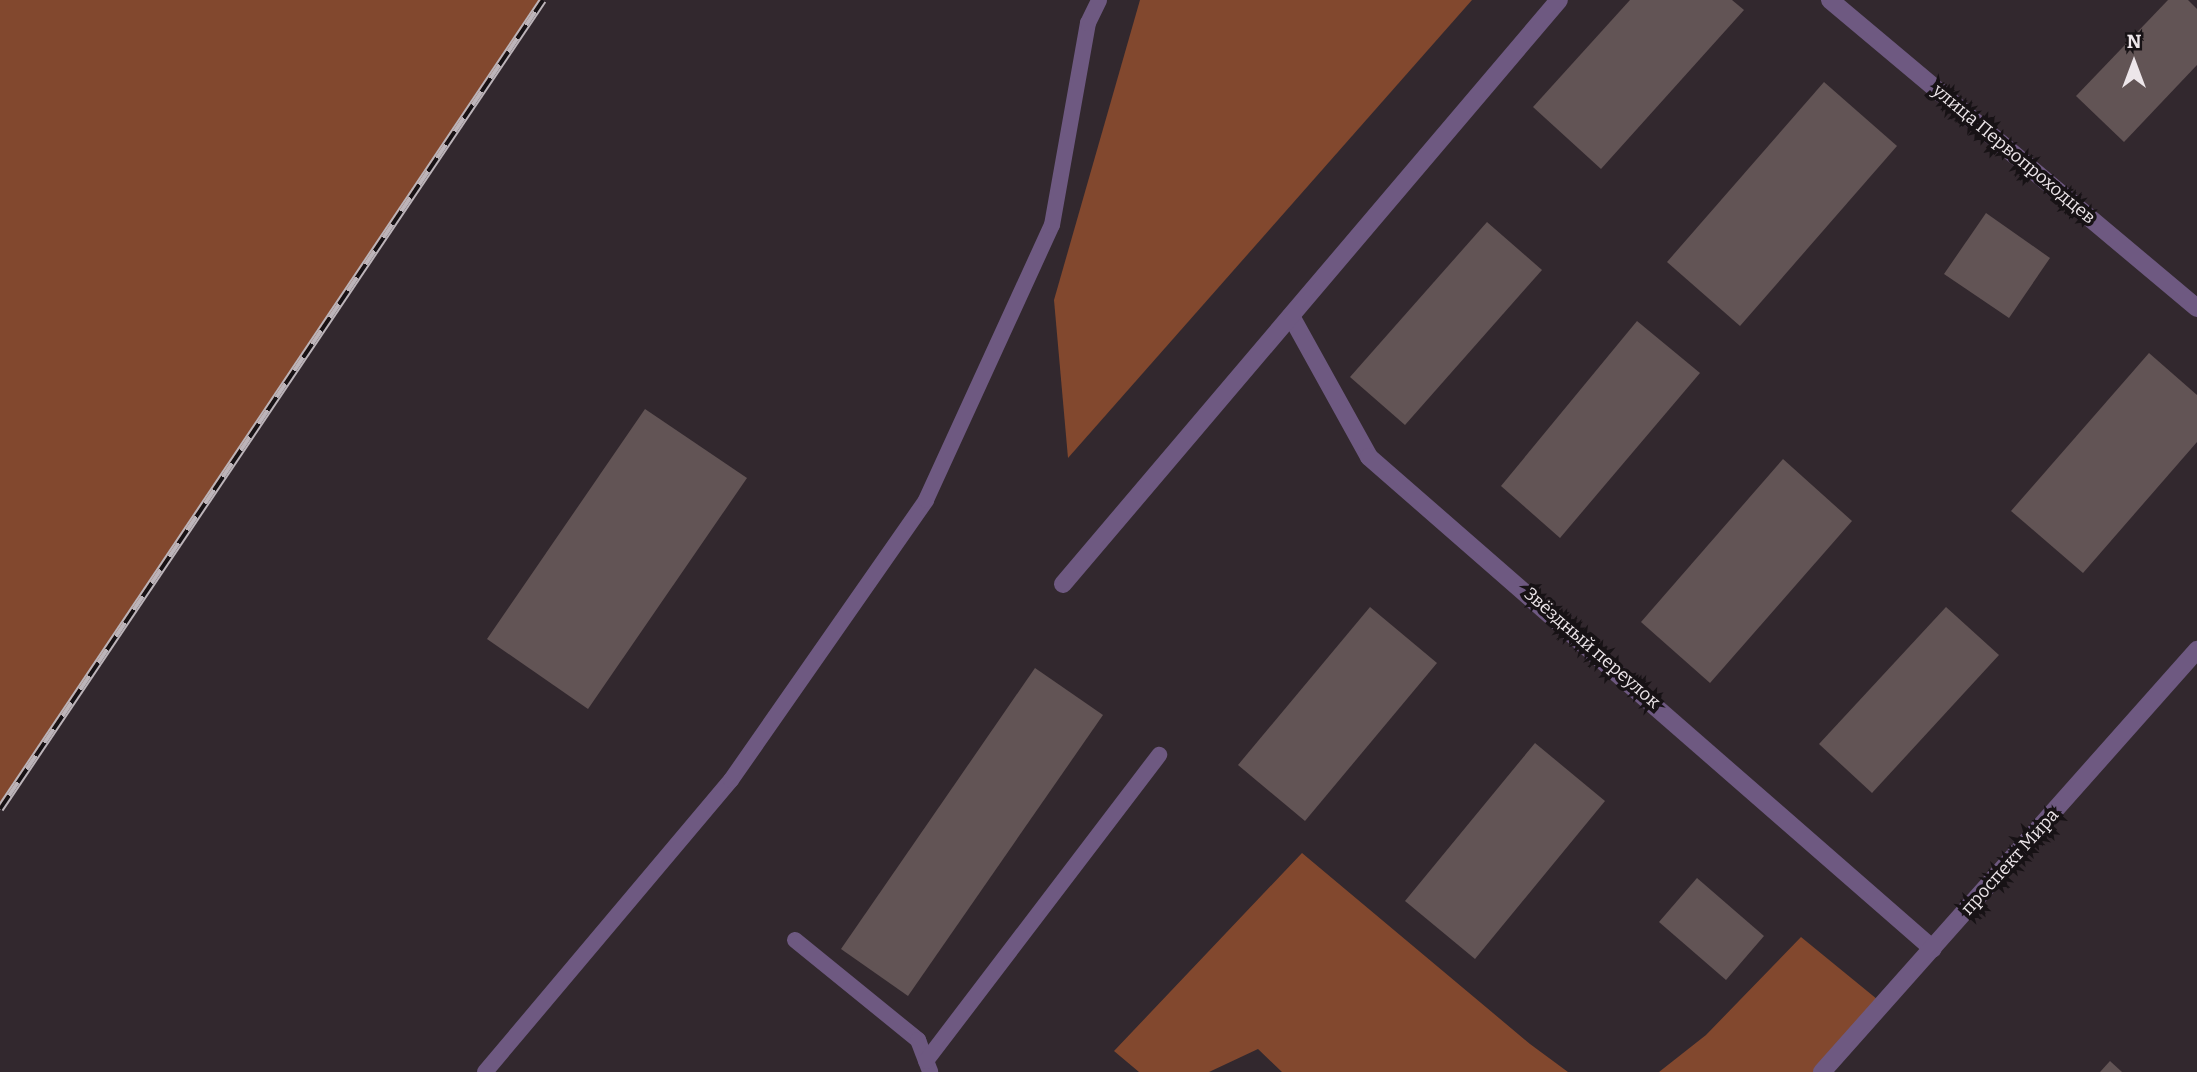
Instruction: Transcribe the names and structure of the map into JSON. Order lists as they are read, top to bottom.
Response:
{
  "streets": {
    "street": ["улица Первопроходцев", "Звёздный переулок", "проспект Мира"]
  },
  "crossings": [
    ["Звёздный переулок", "проспект Мира"]
  ],
  "north": "top"
}
